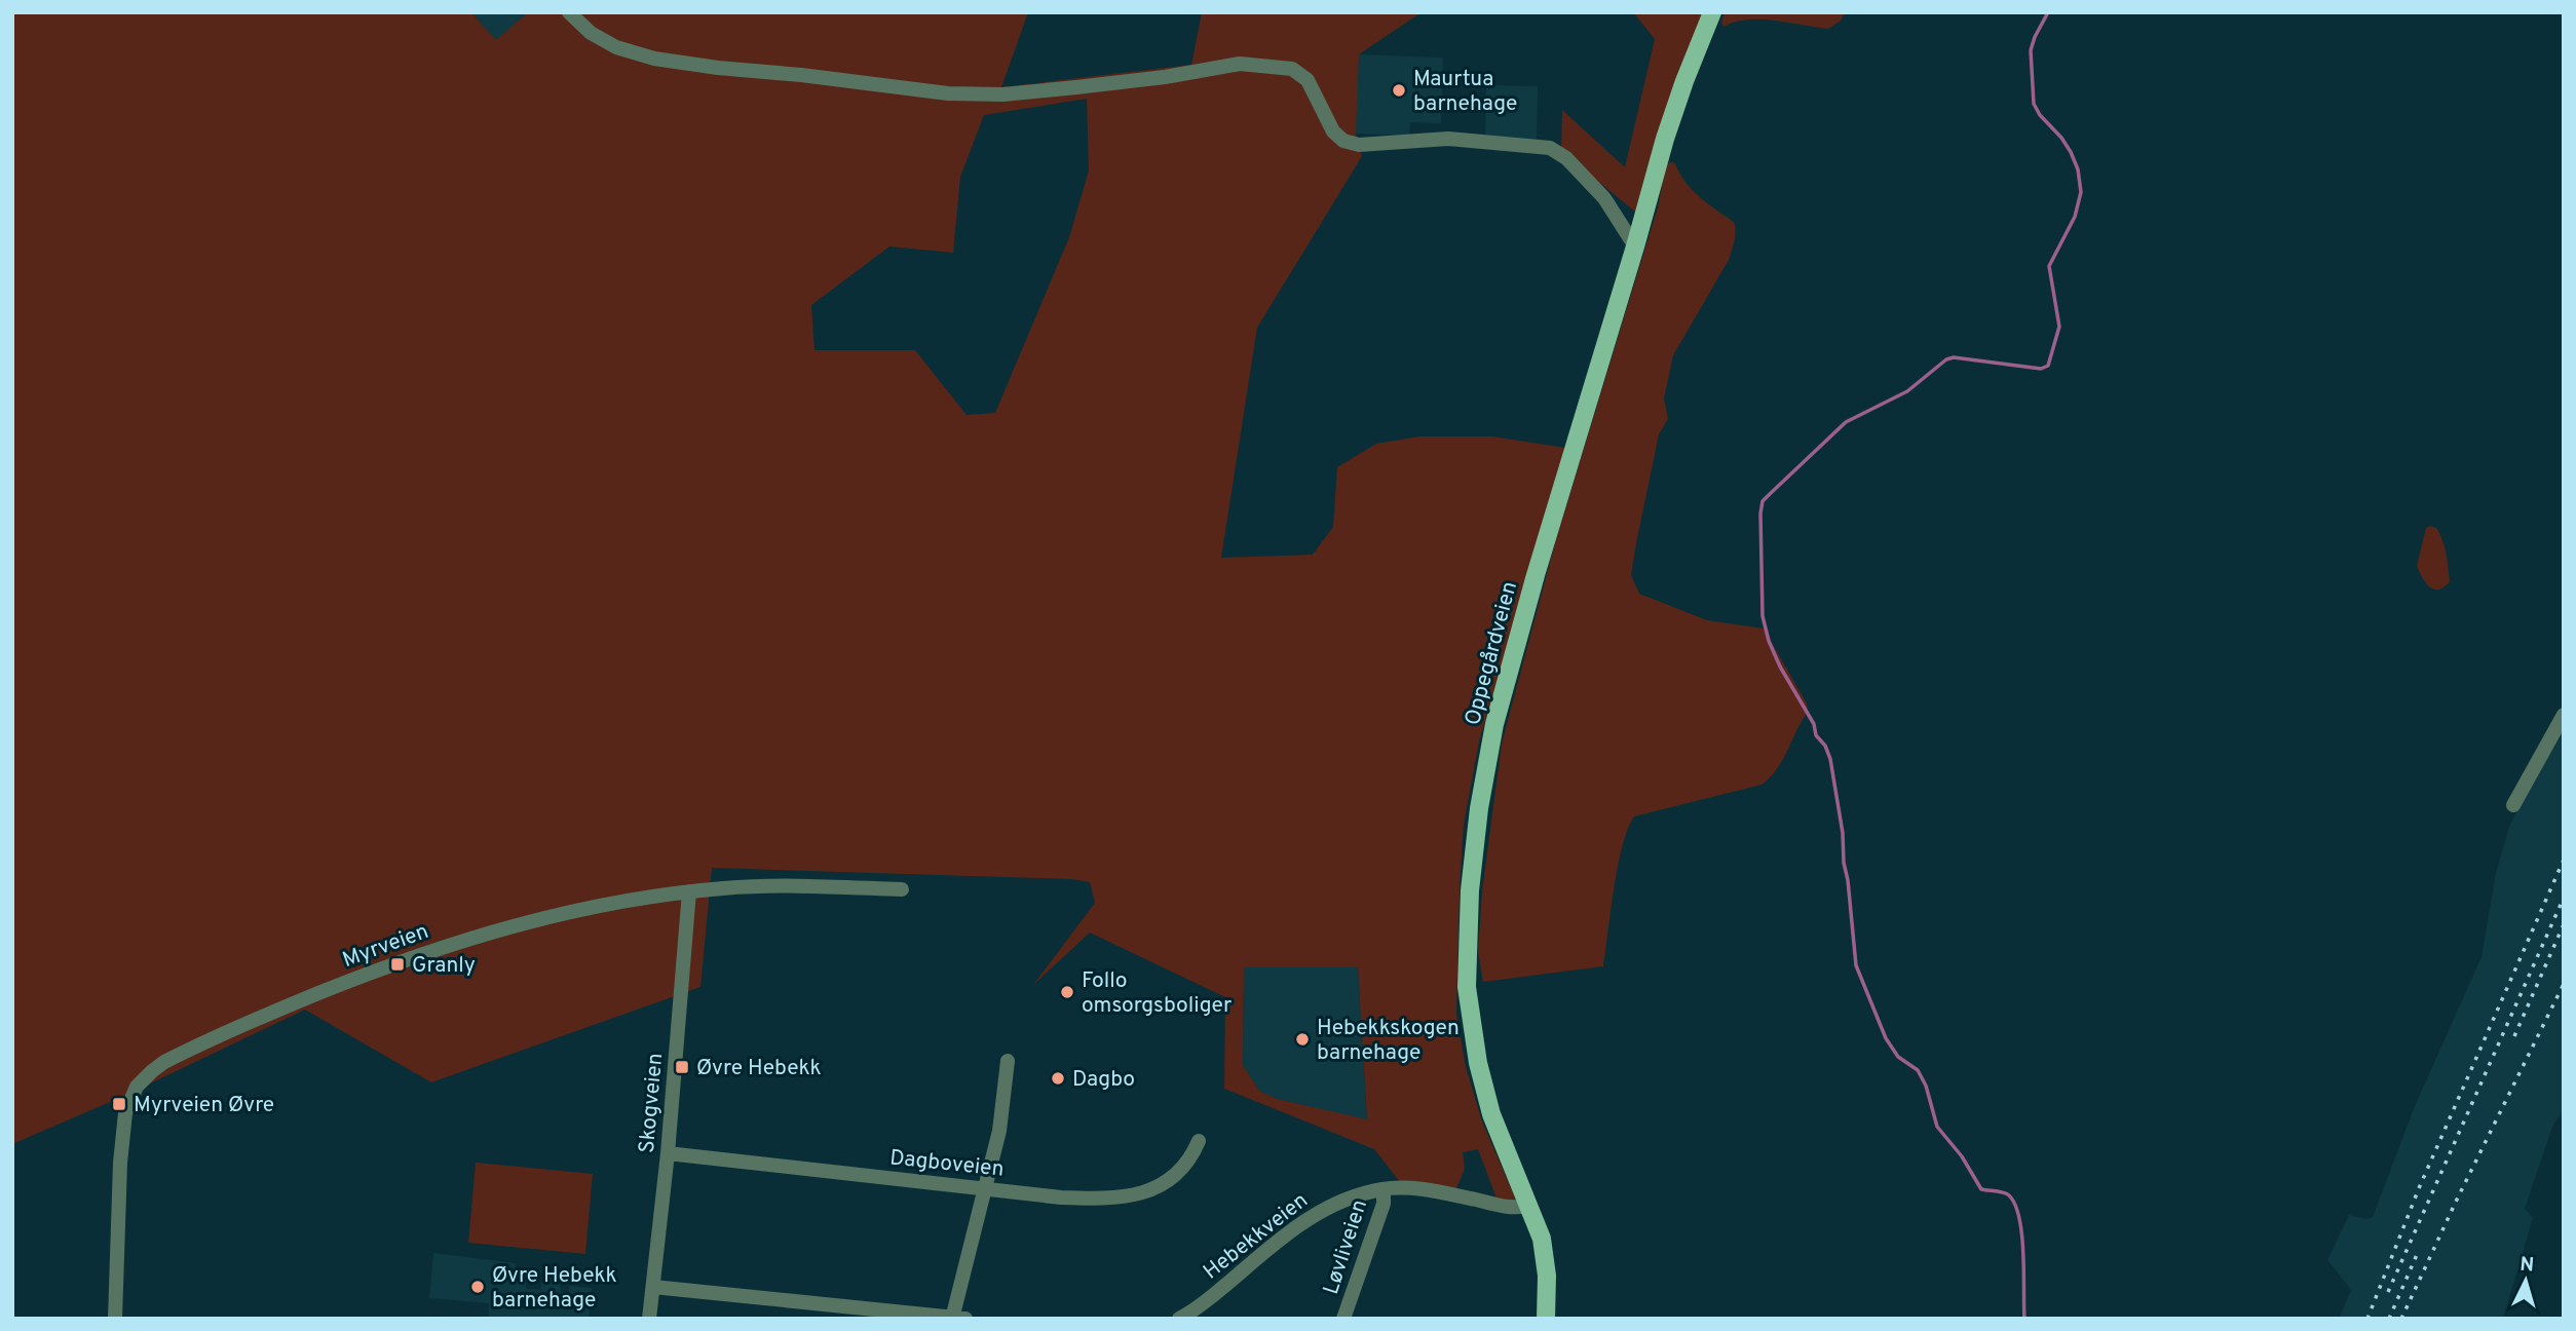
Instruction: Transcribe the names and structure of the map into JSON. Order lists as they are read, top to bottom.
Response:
{
  "streets": {
    "main road": ["Oppegårdveien"],
    "street": [
      "Myrveien",
      "Skogveien",
      "Dagboveien",
      "Hebekkveien",
      "Løvliveien"
    ]
  },
  "crossings": [
    ["Oppegårdveien", "Hebekkveien"],
    ["Myrveien", "Skogveien"],
    ["Skogveien", "Dagboveien"],
    ["Hebekkveien", "Løvliveien"]
  ],
  "places": {
    "other": [
      "Maurtua barnehage",
      "Follo omsorgsboliger",
      "Hebekkskogen barnehage",
      "Dagbo",
      "Øvre Hebekk barnehage"
    ],
    "transit": ["Granly", "Øvre Hebekk", "Myrveien Øvre"]
  },
  "north": "top"
}
